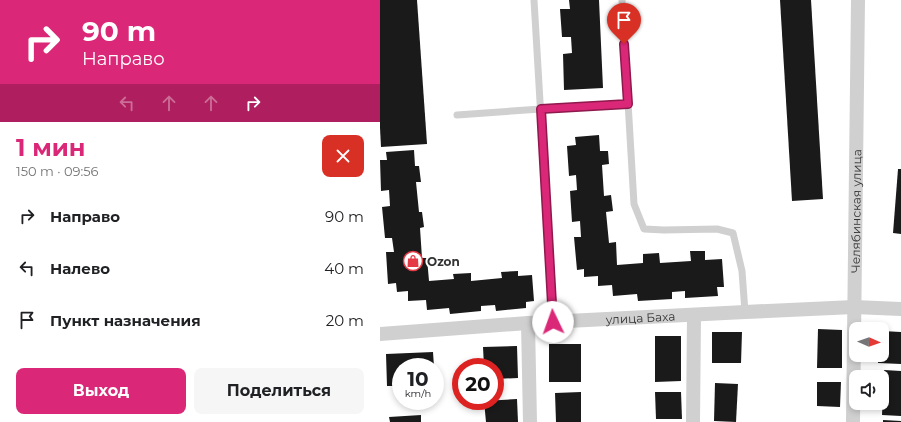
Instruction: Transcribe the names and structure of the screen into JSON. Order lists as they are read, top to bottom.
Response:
{
  "streets": {
    "street": ["Челябинская улица", "улица Баха"]
  },
  "crossings": [
    ["Челябинская улица", "улица Баха"]
  ],
  "places": {
    "shop": ["Ozon"]
  },
  "north": "right",
  "page": {
    "turn": ["90 m", "Направо"],
    "heading": ["1 мин", "150 m · 09:56"],
    "list": [
      {
        "name": "Направо",
        "value": "90 m"
      },
      {
        "name": "Налево",
        "value": "40 m"
      },
      {
        "name": "Пункт назначения",
        "value": "20 m"
      }
    ],
    "speed": "10 km/h",
    "limit": "20",
    "buttons": ["Выход", "Поделиться"]
  }
}
